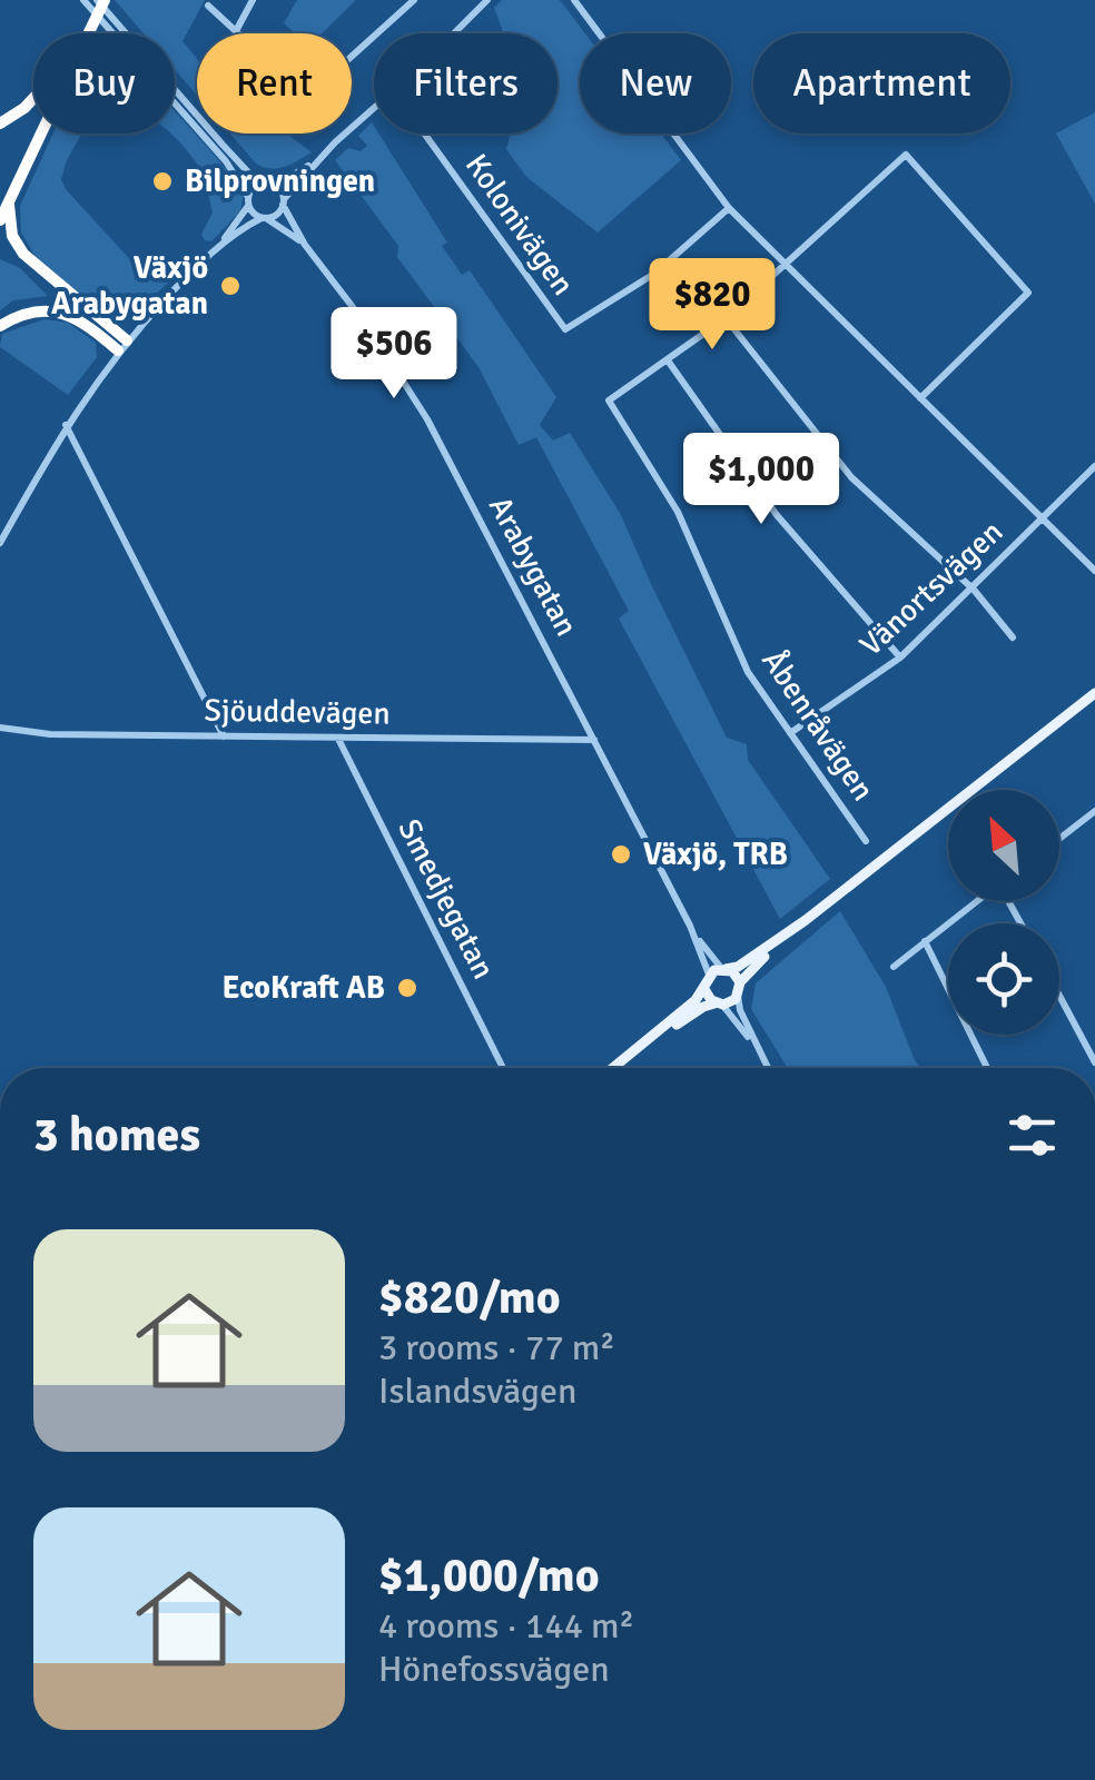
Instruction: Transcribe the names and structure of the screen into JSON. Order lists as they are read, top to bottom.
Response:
{
  "streets": {
    "street": [
      "Kolonivägen",
      "Arabygatan",
      "Vänortsvägen",
      "Sjöuddevägen",
      "Åbenråvägen",
      "Smedjegatan"
    ]
  },
  "crossings": [
    ["Arabygatan", "Sjöuddevägen"],
    ["Vänortsvägen", "Åbenråvägen"],
    ["Sjöuddevägen", "Smedjegatan"]
  ],
  "places": [
    "Bilprovningen",
    "Växjö Arabygatan",
    "Växjö, TRB",
    "EcoKraft AB"
  ],
  "north": "top left",
  "page": {
    "chip": [
      "Buy",
      "Rent",
      "Filters",
      "New",
      "Apartment"
    ],
    "price": ["$820", "$506", "$1,000"],
    "heading": "3 homes",
    "list": [
      {
        "name": "$820/mo",
        "note": "3 rooms · 77 m² · Islandsvägen"
      },
      {
        "name": "$1,000/mo",
        "note": "4 rooms · 144 m² · Hönefossvägen"
      }
    ]
  }
}
